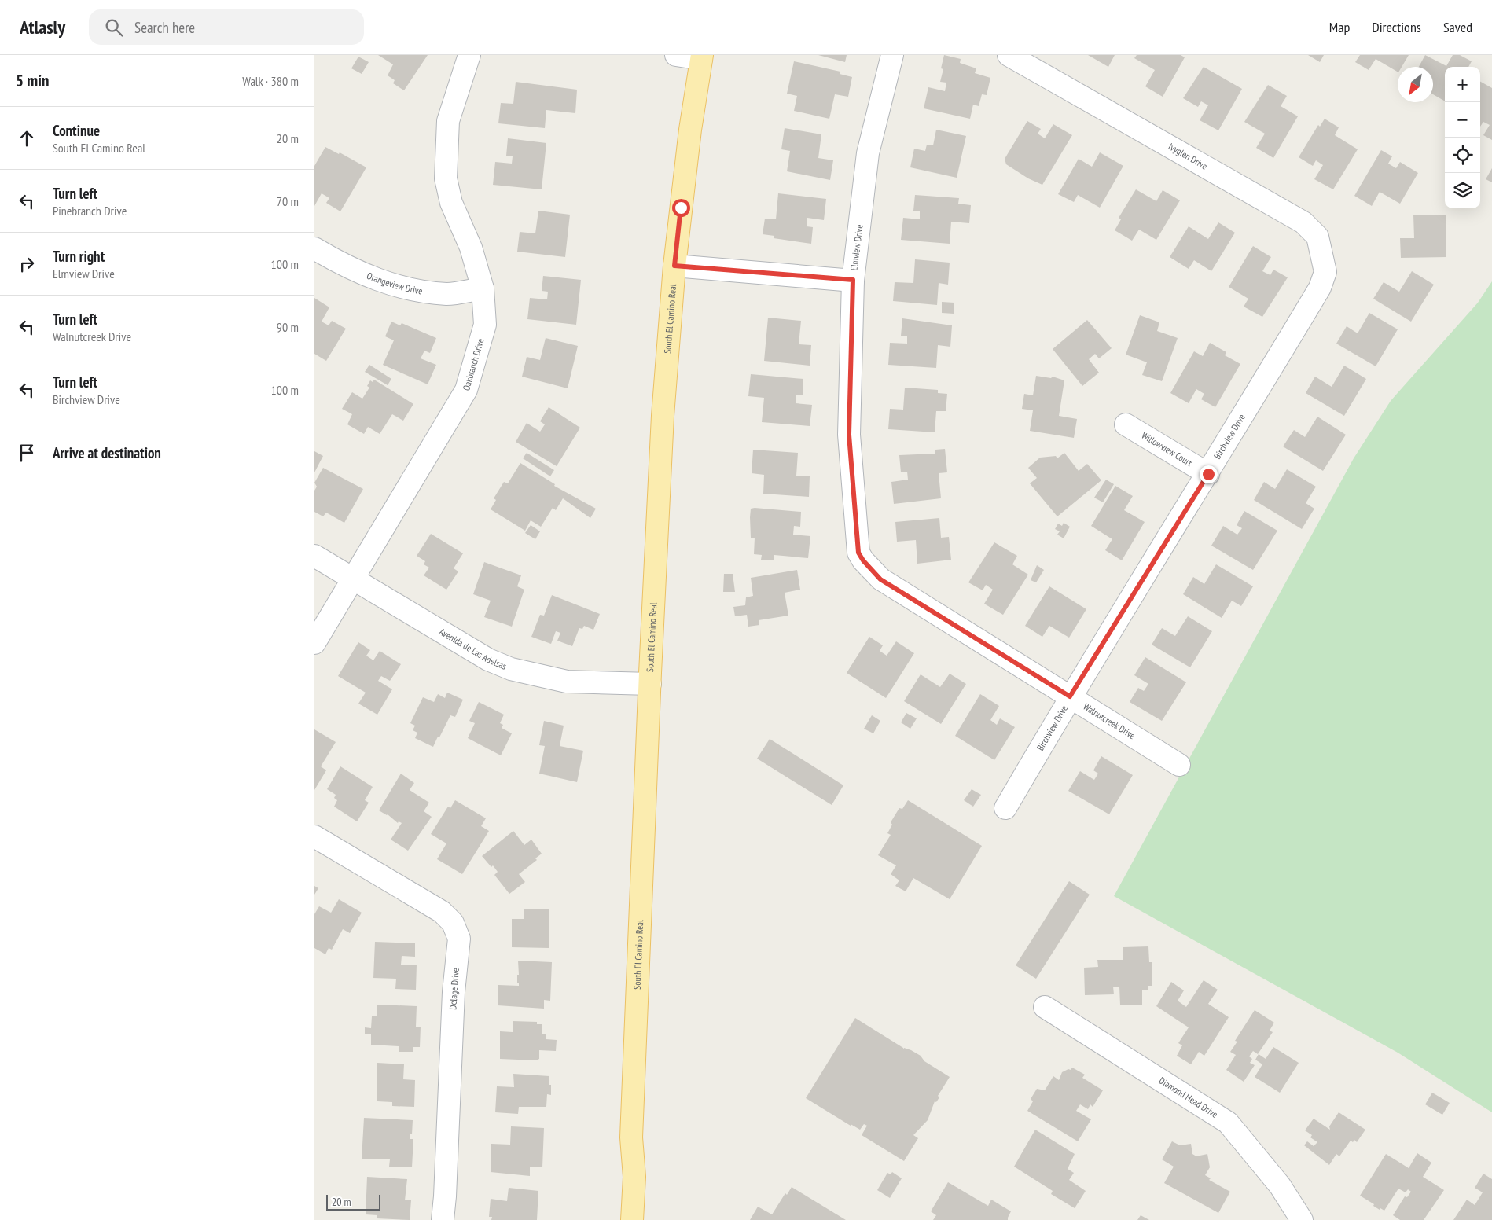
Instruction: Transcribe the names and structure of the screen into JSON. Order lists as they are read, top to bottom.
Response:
{
  "streets": {
    "main road": ["South El Camino Real"],
    "street": [
      "Ivyglen Drive",
      "Elmview Drive",
      "Orangeview Drive",
      "Oakbranch Drive",
      "Birchview Drive",
      "Willowview Court",
      "Avenida de Las Adelsas",
      "Walnutcreek Drive",
      "Delage Drive",
      "Diamond Head Drive"
    ]
  },
  "crossings": [
    ["Ivyglen Drive", "Birchview Drive"],
    ["Elmview Drive", "Walnutcreek Drive"],
    ["Orangeview Drive", "Oakbranch Drive"],
    ["South El Camino Real", "Avenida de Las Adelsas"],
    ["Oakbranch Drive", "Avenida de Las Adelsas"],
    ["Birchview Drive", "Willowview Court"],
    ["Birchview Drive", "Walnutcreek Drive"]
  ],
  "scale_bar": "20 m",
  "north": "bottom left",
  "page": {
    "header": "Atlasly",
    "search": "Search here",
    "nav": ["Map", "Directions", "Saved"],
    "heading": ["5 min", "Walk · 380 m"],
    "map_buttons": ["+", "−"],
    "list": [
      ["Continue", "South El Camino Real", "20 m"],
      ["Turn left", "Pinebranch Drive", "70 m"],
      ["Turn right", "Elmview Drive", "100 m"],
      ["Turn left", "Walnutcreek Drive", "90 m"],
      ["Turn left", "Birchview Drive", "100 m"],
      "Arrive at destination"
    ],
    "scale": "20 m"
  }
}
